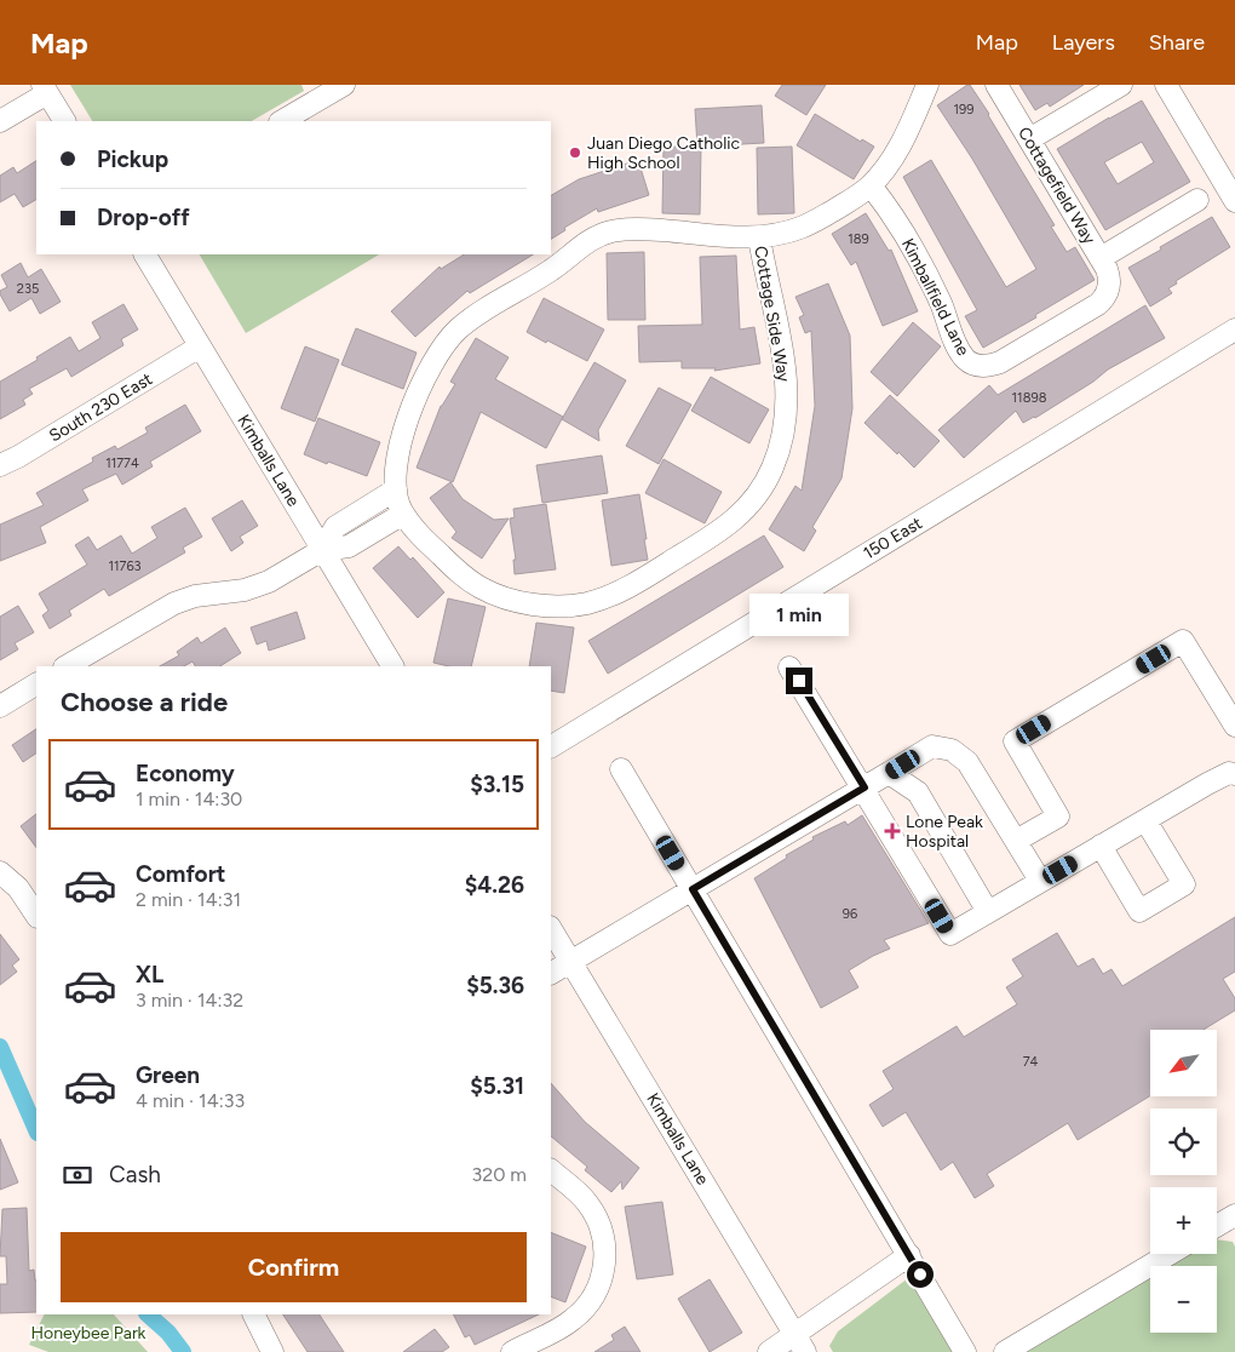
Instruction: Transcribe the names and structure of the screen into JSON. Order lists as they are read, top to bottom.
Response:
{
  "streets": {
    "street": [
      "Cottagefield Way",
      "Kimballfield Lane",
      "Cottage Side Way",
      "South 230 East",
      "Kimballs Lane",
      "150 East"
    ]
  },
  "crossings": [
    ["Cottagefield Way", "Kimballfield Lane"],
    ["South 230 East", "Kimballs Lane"]
  ],
  "parks": ["Honeybee Park"],
  "places": {
    "other": ["Juan Diego Catholic High School"],
    "health": ["Lone Peak Hospital"]
  },
  "house_numbers": [
    "199",
    "189",
    "235",
    "11898",
    "11774",
    "11763",
    "96",
    "74"
  ],
  "north": "bottom left",
  "page": {
    "header": "Map",
    "nav": ["Map", "Layers", "Share"],
    "banner": ["Pickup", "Drop-off"],
    "bubble": "1 min",
    "heading": "Choose a ride",
    "list": [
      {
        "name": "Economy",
        "note": "1 min · 14:30",
        "value": "$3.15"
      },
      {
        "name": "Comfort",
        "note": "2 min · 14:31",
        "value": "$4.26"
      },
      {
        "name": "XL",
        "note": "3 min · 14:32",
        "value": "$5.36"
      },
      {
        "name": "Green",
        "note": "4 min · 14:33",
        "value": "$5.31"
      }
    ],
    "map_buttons": ["+", "−"],
    "pay": ["Cash", "320 m"],
    "buttons": "Confirm"
  }
}
